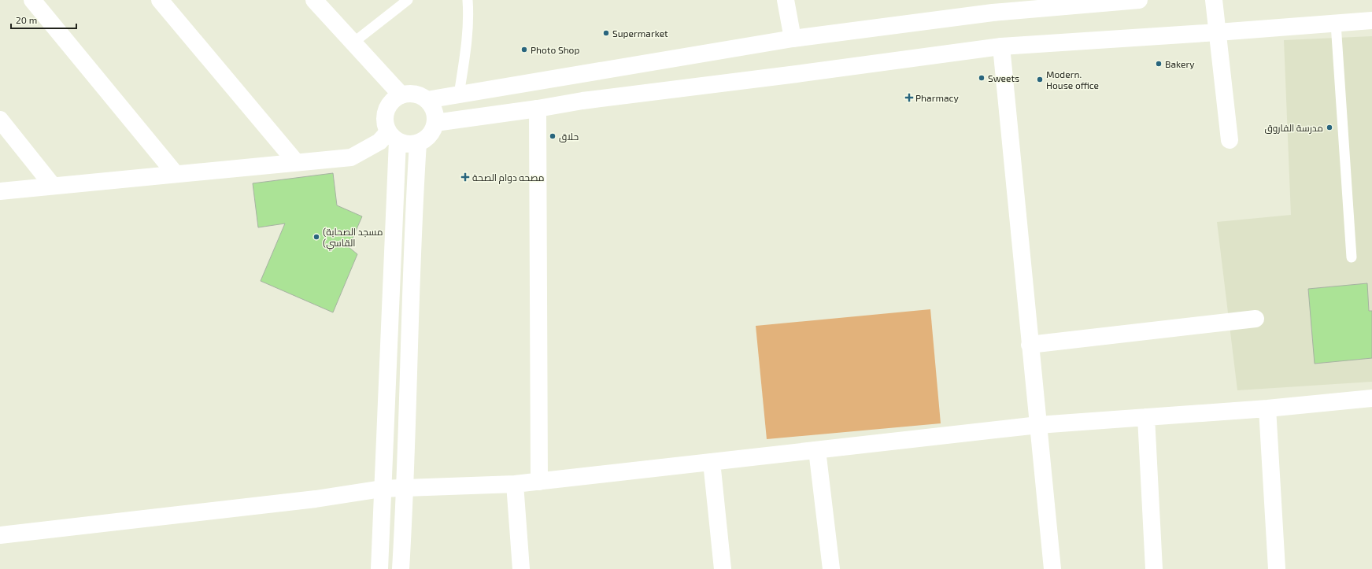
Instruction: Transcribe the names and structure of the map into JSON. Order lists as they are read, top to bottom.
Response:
{
  "places": {
    "other": [
      "Supermarket",
      "Photo Shop",
      "Bakery",
      "Sweets",
      "Modern. House office",
      "مدرسة الفاروق",
      "حلاق",
      "(مسجد الصحابة (القاسي"
    ],
    "health": ["Pharmacy", "مصحه دوام الصحة"]
  },
  "scale_bar": "20 m"
}
